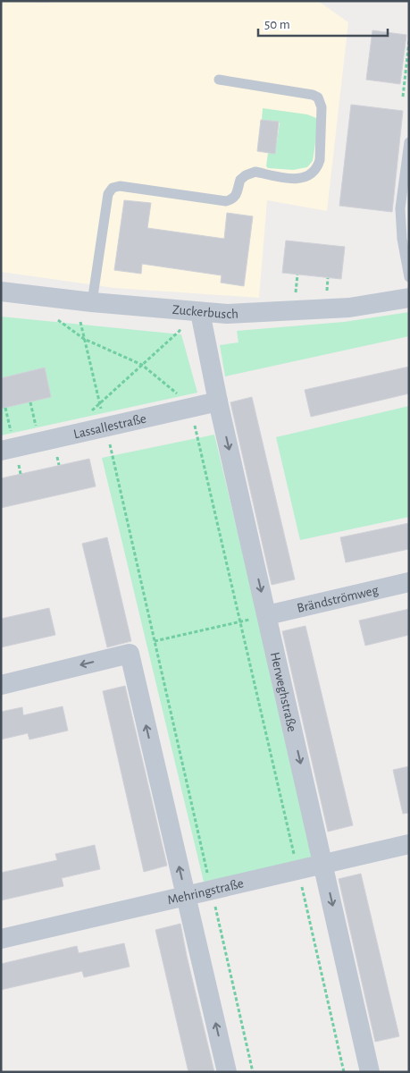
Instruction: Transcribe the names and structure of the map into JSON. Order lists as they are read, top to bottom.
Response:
{
  "streets": {
    "street": [
      "Zuckerbusch",
      "Lassallestraße",
      "Brändströmweg",
      "Herweghstraße",
      "Mehringstraße"
    ]
  },
  "crossings": [
    ["Zuckerbusch", "Herweghstraße"],
    ["Lassallestraße", "Herweghstraße"],
    ["Brändströmweg", "Herweghstraße"],
    ["Herweghstraße", "Mehringstraße"]
  ],
  "one_way": ["Herweghstraße"],
  "scale_bar": "50 m"
}
